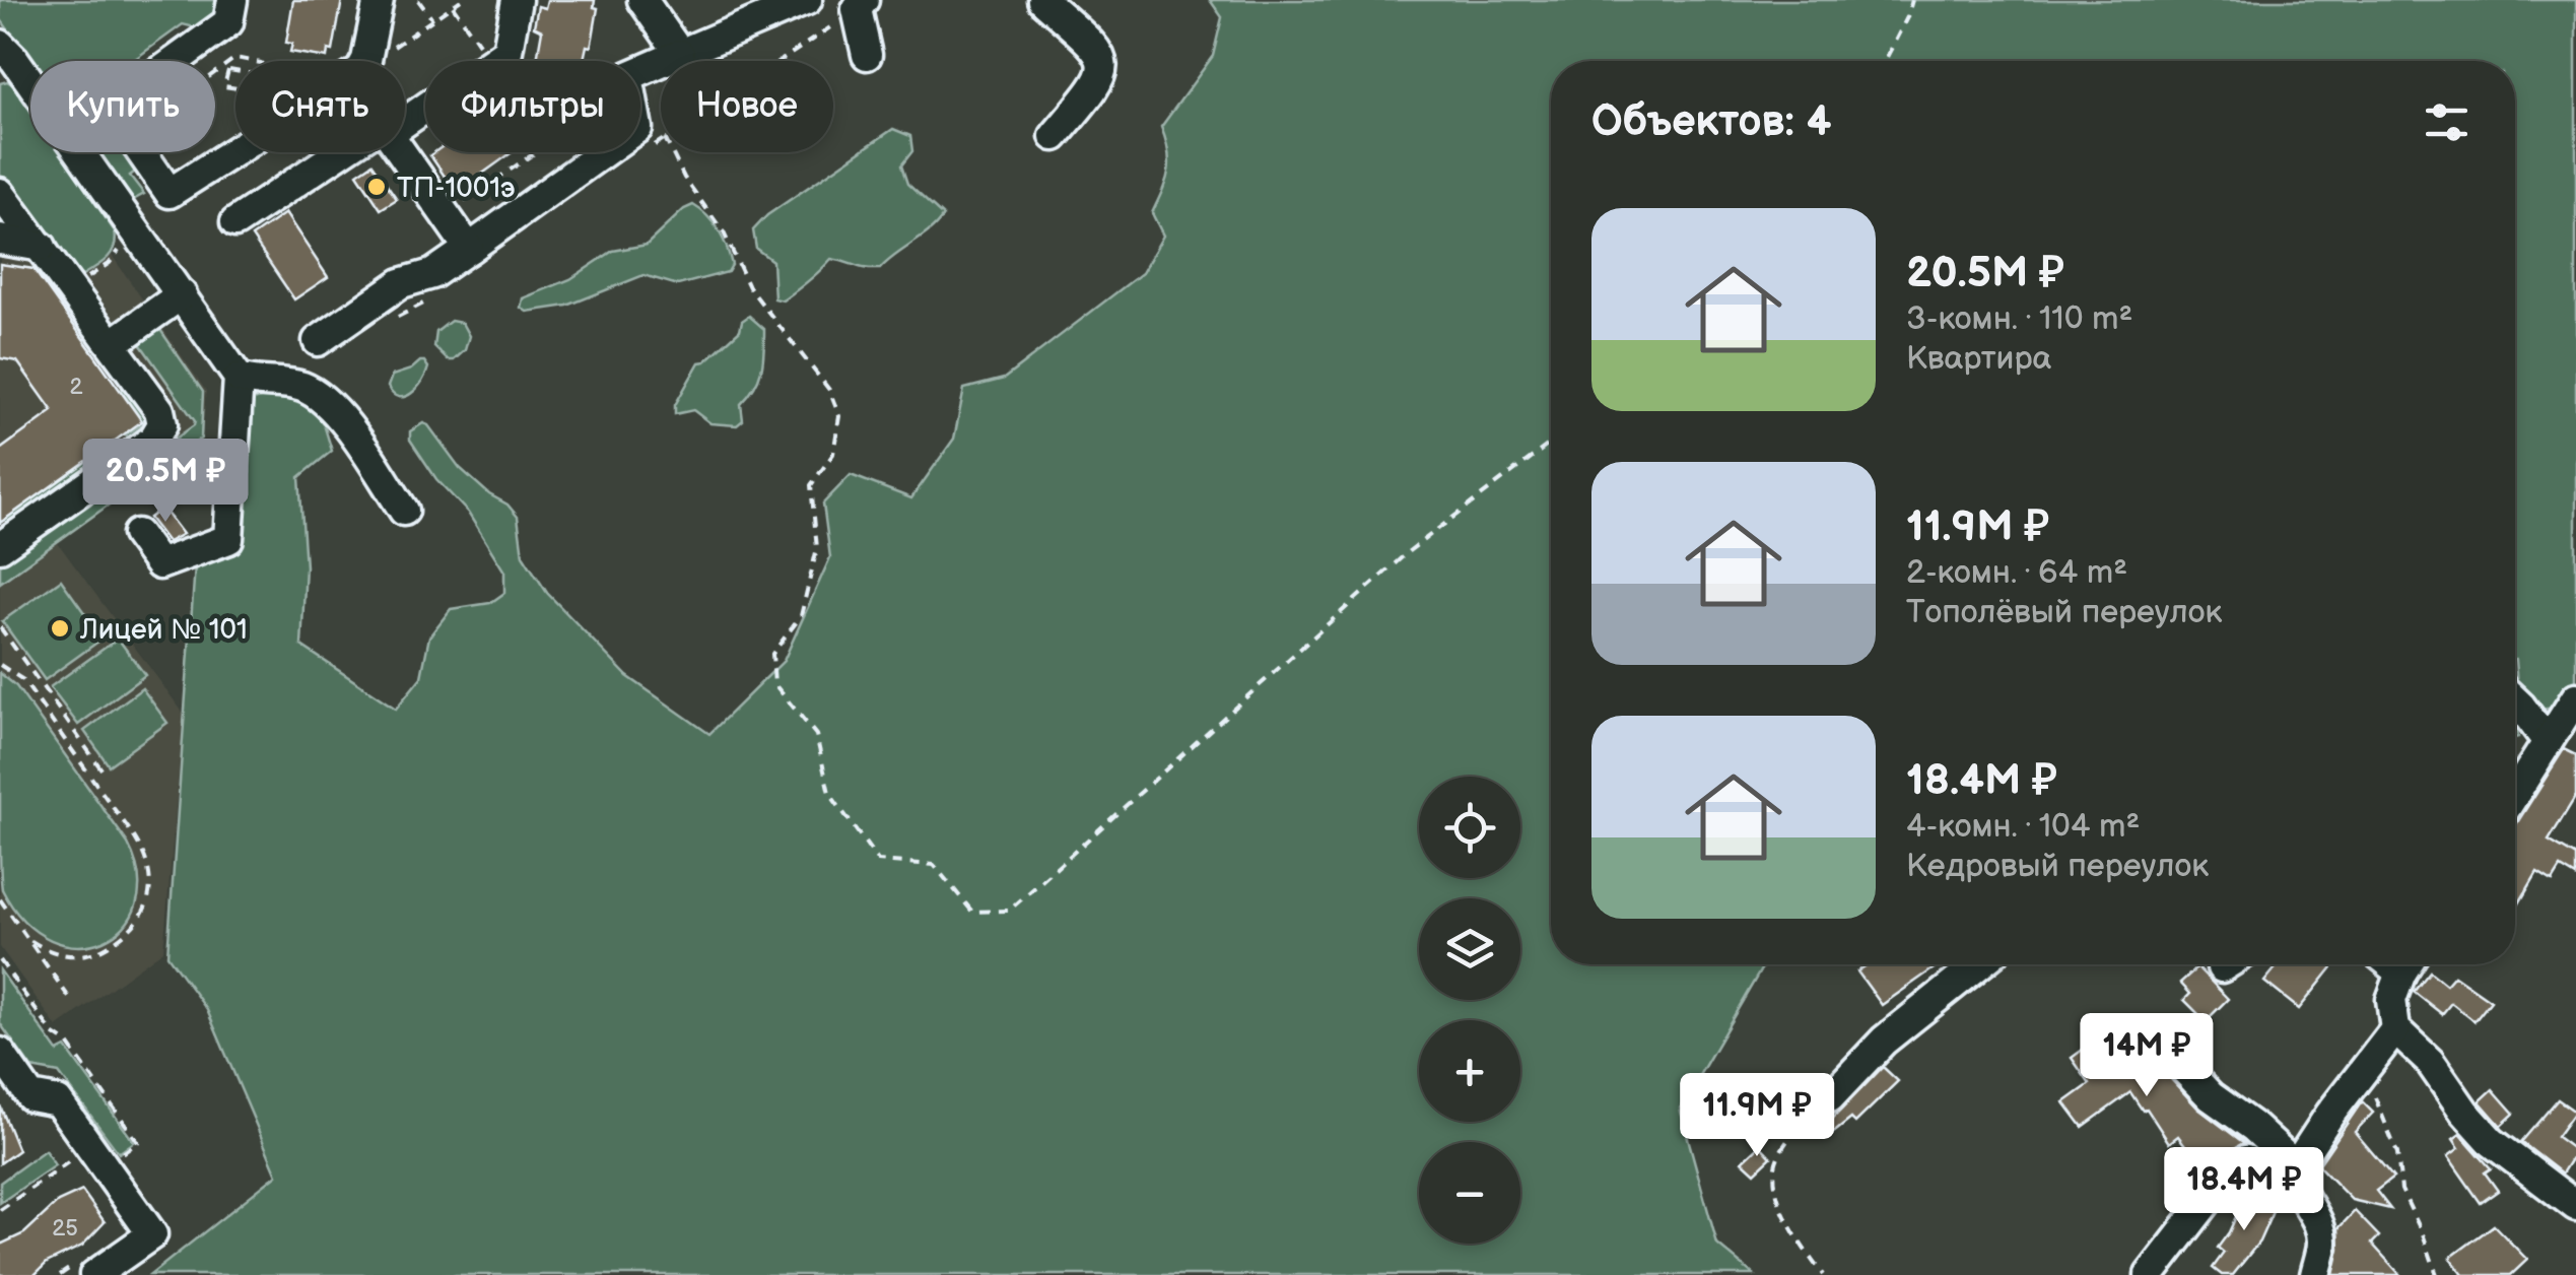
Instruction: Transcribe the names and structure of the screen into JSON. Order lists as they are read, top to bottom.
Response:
{
  "places": ["ТП-1001э", "Лицей № 101"],
  "house_numbers": ["2", "25"],
  "page": {
    "chip": [
      "Купить",
      "Снять",
      "Фильтры",
      "Новое"
    ],
    "heading": "Объектов: 4",
    "list": [
      {
        "name": "20.5M ₽",
        "note": "3-комн. · 110 m² · Квартира"
      },
      {
        "name": "11.9M ₽",
        "note": "2-комн. · 64 m² · Тополёвый переулок"
      },
      {
        "name": "18.4M ₽",
        "note": "4-комн. · 104 m² · Кедровый переулок"
      }
    ],
    "price": [
      "20.5M ₽",
      "14M ₽",
      "11.9M ₽",
      "18.4M ₽"
    ],
    "map_buttons": ["+", "−"]
  }
}
